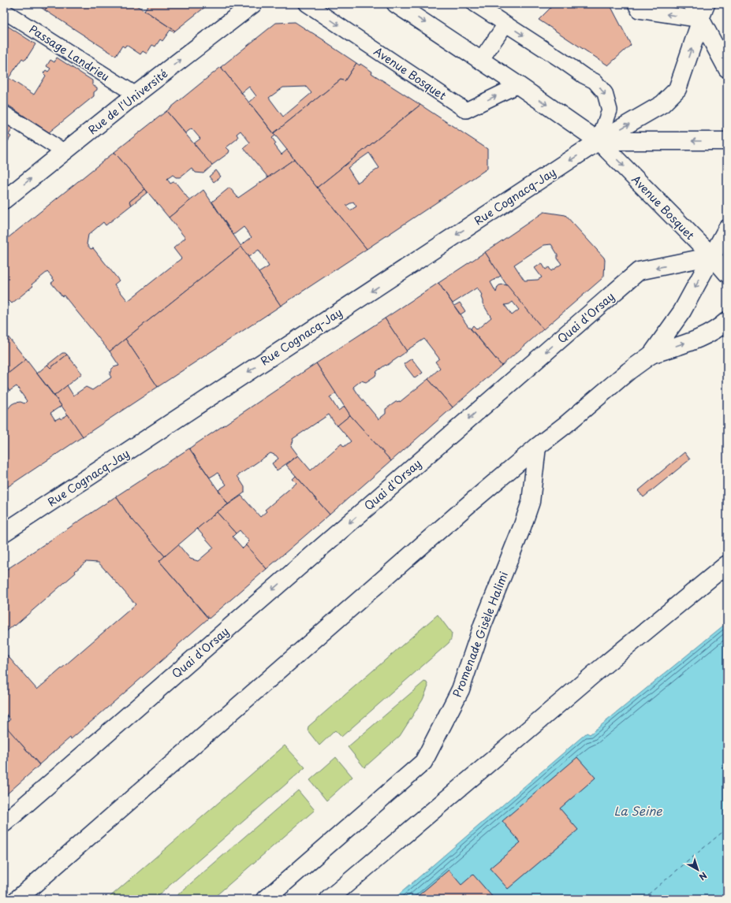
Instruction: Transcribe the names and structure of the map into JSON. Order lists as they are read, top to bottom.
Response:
{
  "streets": {
    "street": [
      "Avenue Bosquet",
      "Rue de l'Université",
      "Rue Cognacq-Jay",
      "Quai d'Orsay",
      "Promenade Gisèle Halimi"
    ],
    "lane": ["Passage Landrieu"]
  },
  "crossings": [
    ["Passage Landrieu", "Rue de l'Université"],
    ["Avenue Bosquet", "Rue Cognacq-Jay"],
    ["Avenue Bosquet", "Quai d'Orsay"]
  ],
  "one_way": ["Avenue Bosquet", "Rue de l'Université"],
  "water": ["La Seine"],
  "north": "bottom right"
}
